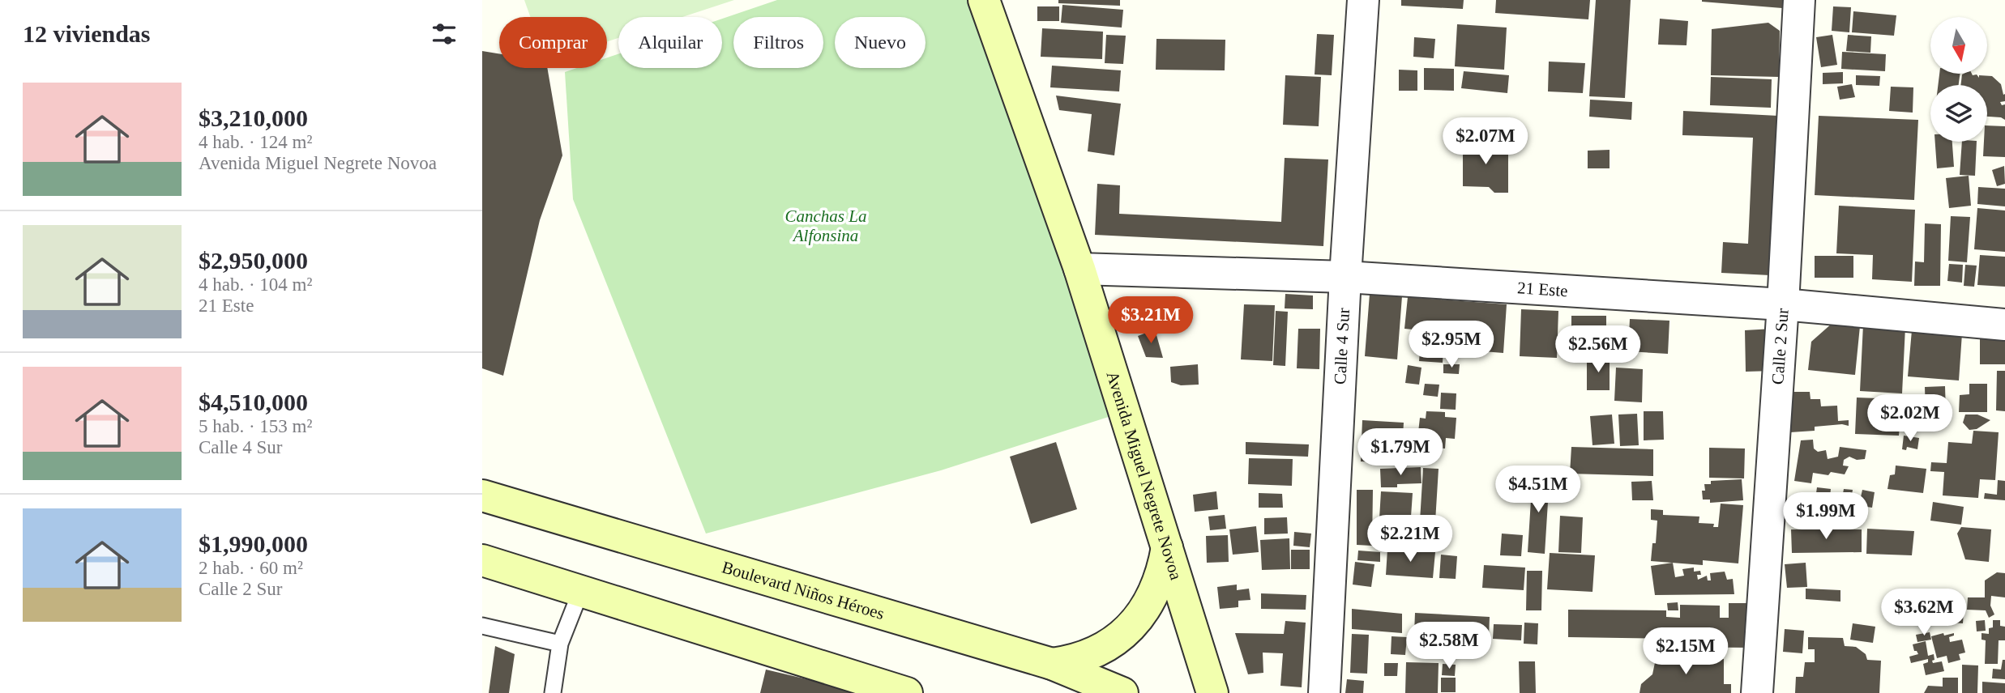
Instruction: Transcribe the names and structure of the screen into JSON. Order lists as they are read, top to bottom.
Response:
{
  "streets": {
    "main road": ["Avenida Miguel Negrete Novoa", "Boulevard Niños Héroes"],
    "street": ["21 Este", "Calle 4 Sur", "Calle 2 Sur"]
  },
  "crossings": [
    ["21 Este", "Calle 4 Sur"],
    ["21 Este", "Calle 2 Sur"],
    ["21 Este", "Avenida Miguel Negrete Novoa"]
  ],
  "parks": ["Canchas La Alfonsina"],
  "north": "bottom",
  "page": {
    "heading": "12 viviendas",
    "chip": [
      "Comprar",
      "Alquilar",
      "Filtros",
      "Nuevo"
    ],
    "list": [
      {
        "name": "$3,210,000",
        "note": "4 hab. · 124 m² · Avenida Miguel Negrete Novoa"
      },
      {
        "name": "$2,950,000",
        "note": "4 hab. · 104 m² · 21 Este"
      },
      {
        "name": "$4,510,000",
        "note": "5 hab. · 153 m² · Calle 4 Sur"
      },
      {
        "name": "$1,990,000",
        "note": "2 hab. · 60 m² · Calle 2 Sur"
      }
    ],
    "price": [
      "$2.07M",
      "$3.21M",
      "$2.95M",
      "$2.56M",
      "$2.02M",
      "$1.79M",
      "$4.51M",
      "$1.99M",
      "$2.21M",
      "$3.62M",
      "$2.58M",
      "$2.15M"
    ]
  }
}
